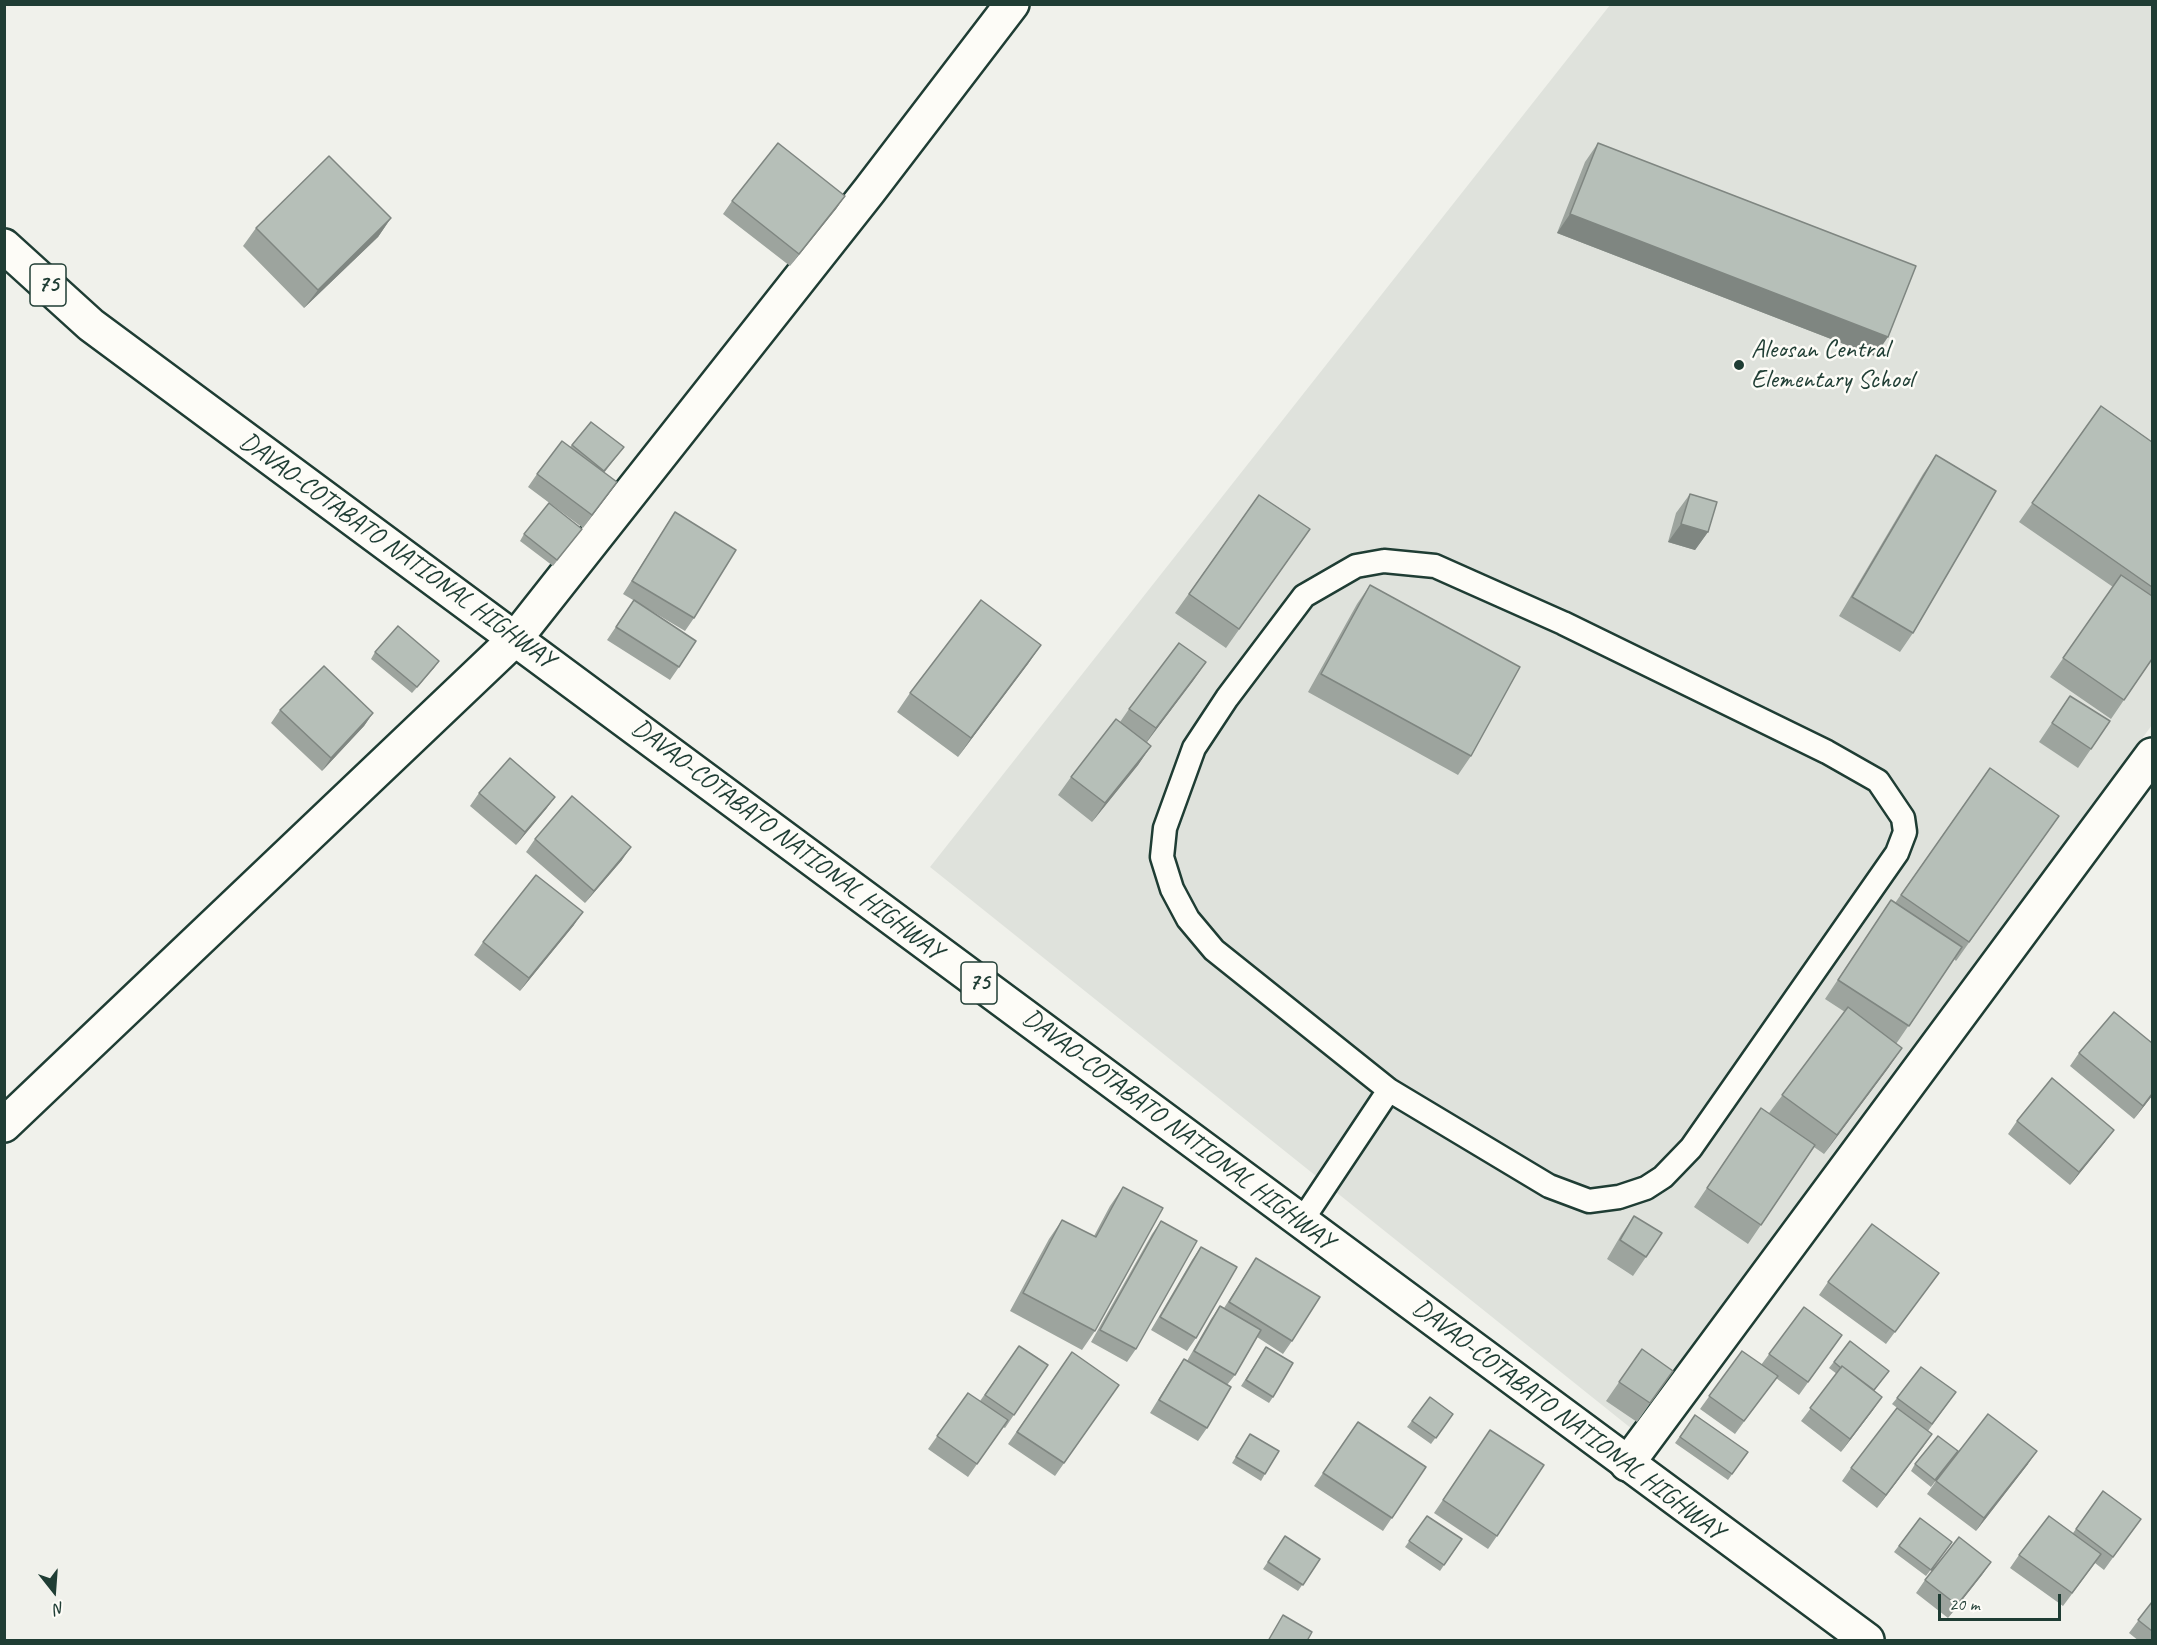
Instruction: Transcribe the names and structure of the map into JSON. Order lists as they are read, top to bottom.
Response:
{
  "streets": {
    "main road": ["75", "DAVAO-COTABATO NATIONAL HIGHWAY"]
  },
  "places": ["Aleosan Central Elementary School"],
  "scale_bar": "20 m",
  "north": "bottom"
}
